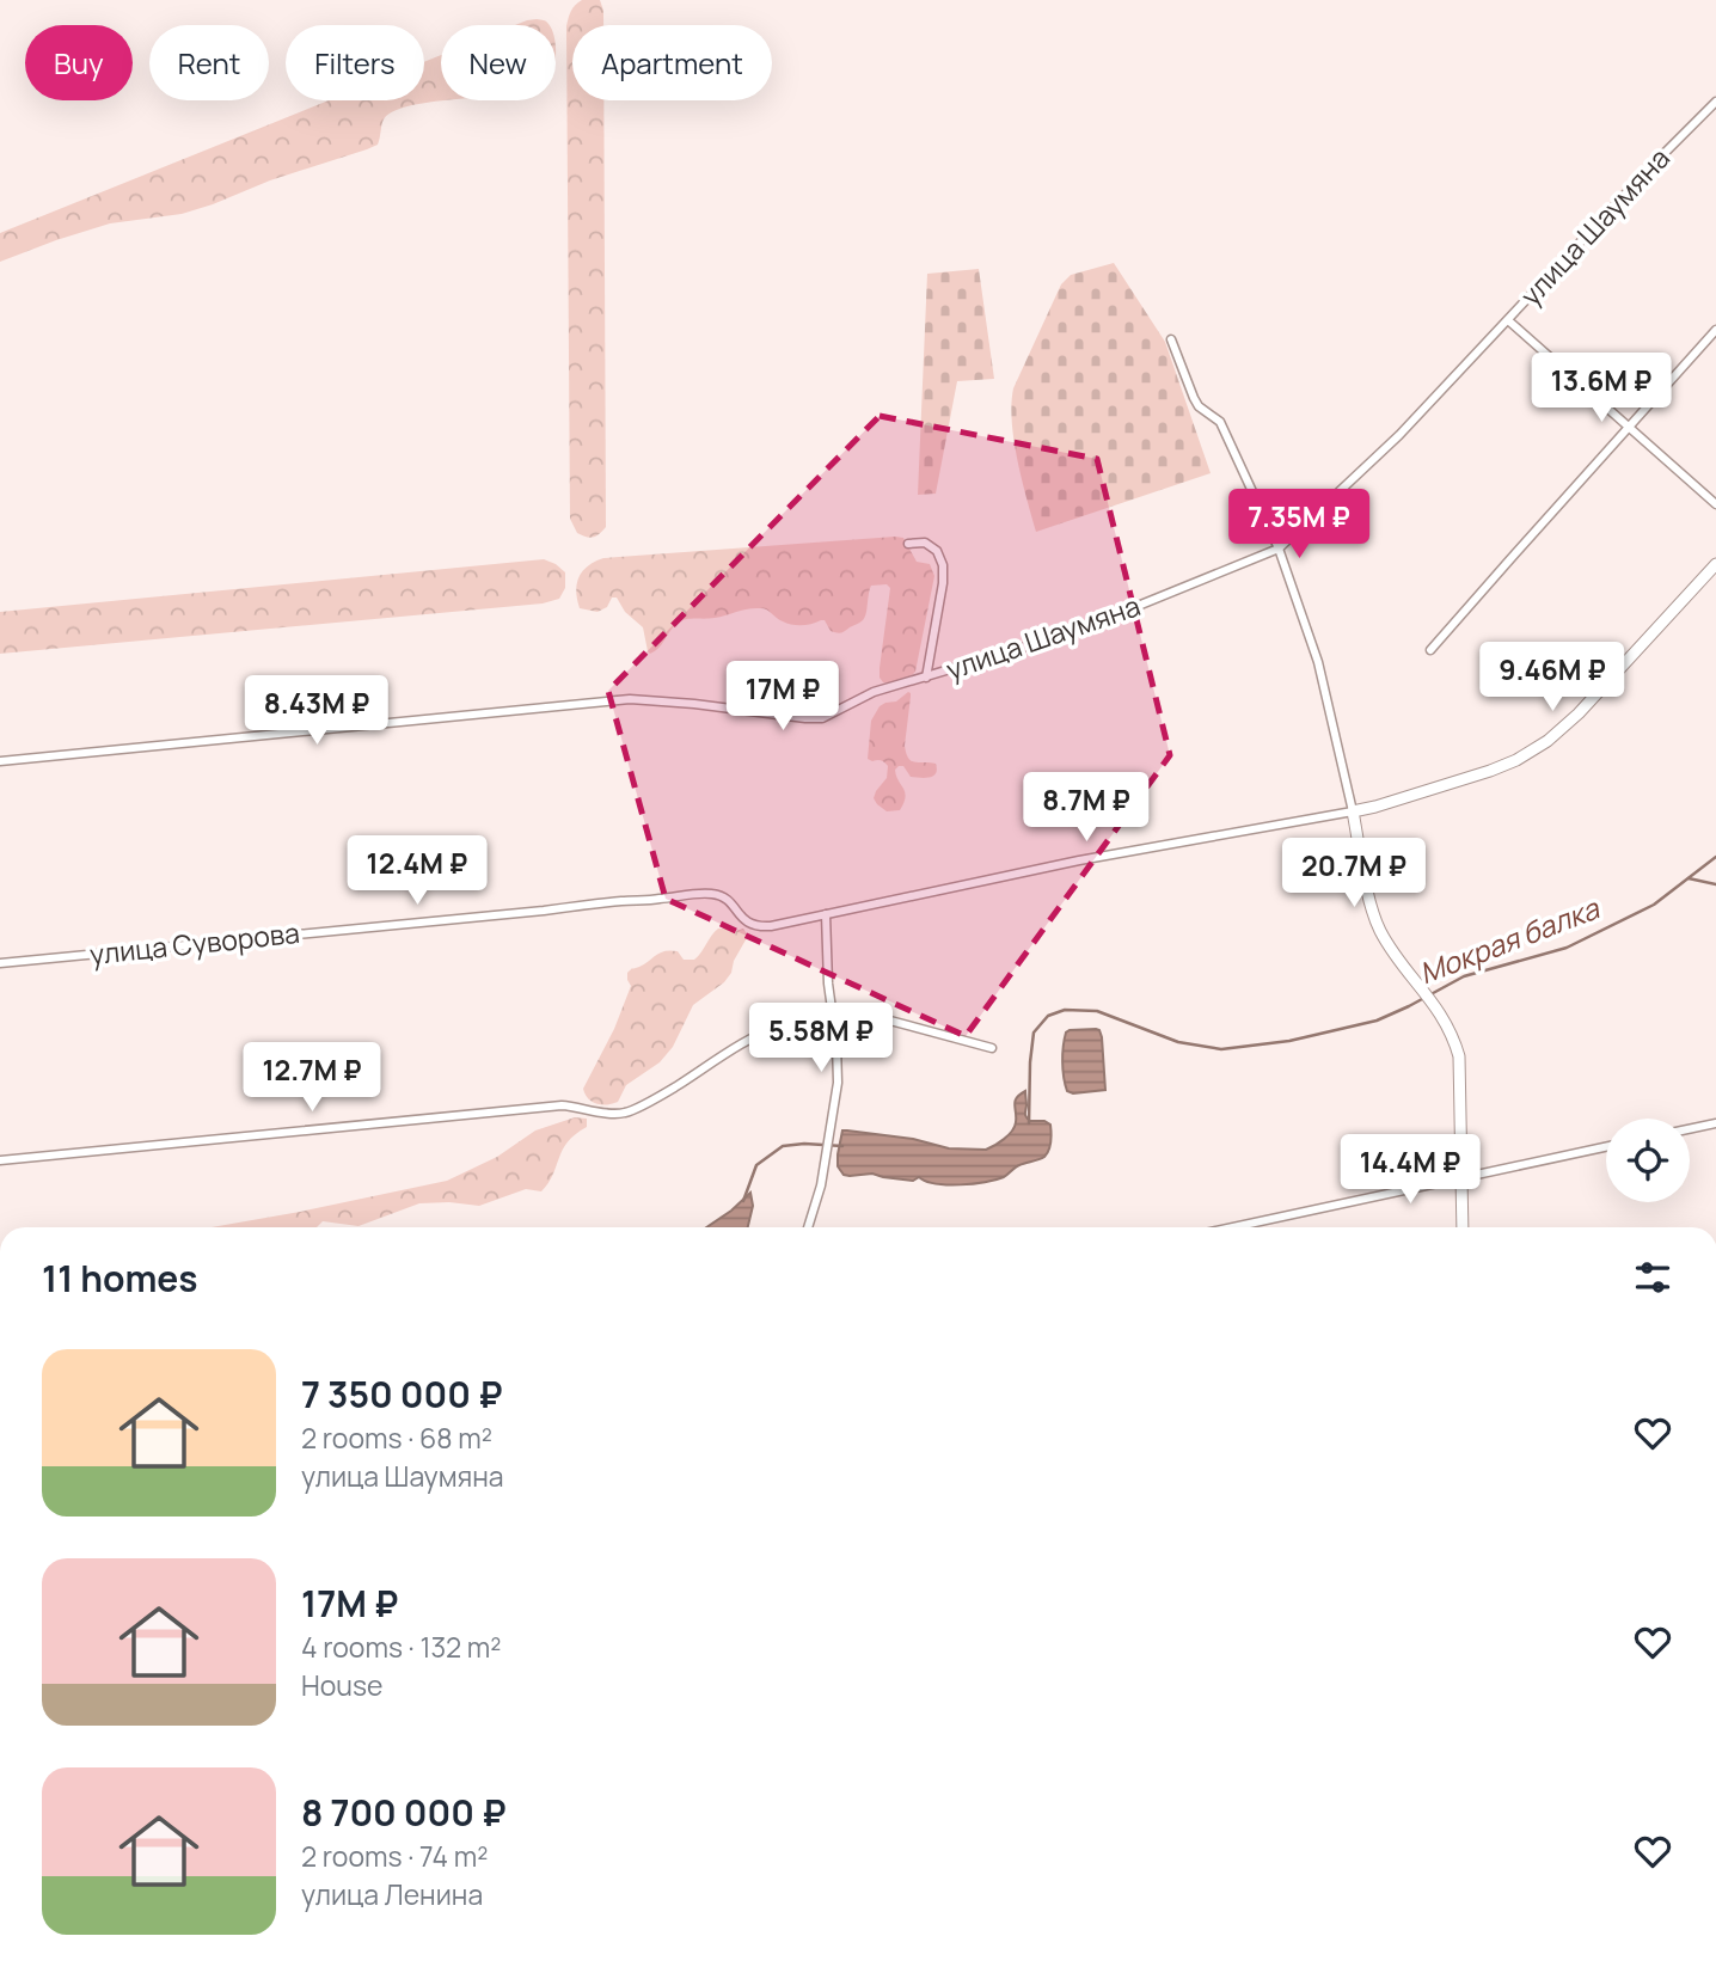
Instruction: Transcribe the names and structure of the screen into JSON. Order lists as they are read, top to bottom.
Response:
{
  "streets": {
    "street": ["улица Шаумяна", "улица Суворова"]
  },
  "water": ["Мокрая балка"],
  "page": {
    "chip": [
      "Buy",
      "Rent",
      "Filters",
      "New",
      "Apartment"
    ],
    "price": [
      "13.6M ₽",
      "7.35M ₽",
      "9.46M ₽",
      "17M ₽",
      "8.43M ₽",
      "8.7M ₽",
      "12.4M ₽",
      "20.7M ₽",
      "5.58M ₽",
      "12.7M ₽",
      "14.4M ₽"
    ],
    "heading": "11 homes",
    "list": [
      {
        "name": "7 350 000 ₽",
        "note": "2 rooms · 68 m² · улица Шаумяна"
      },
      {
        "name": "17M ₽",
        "note": "4 rooms · 132 m² · House"
      },
      {
        "name": "8 700 000 ₽",
        "note": "2 rooms · 74 m² · улица Ленина"
      }
    ]
  }
}
